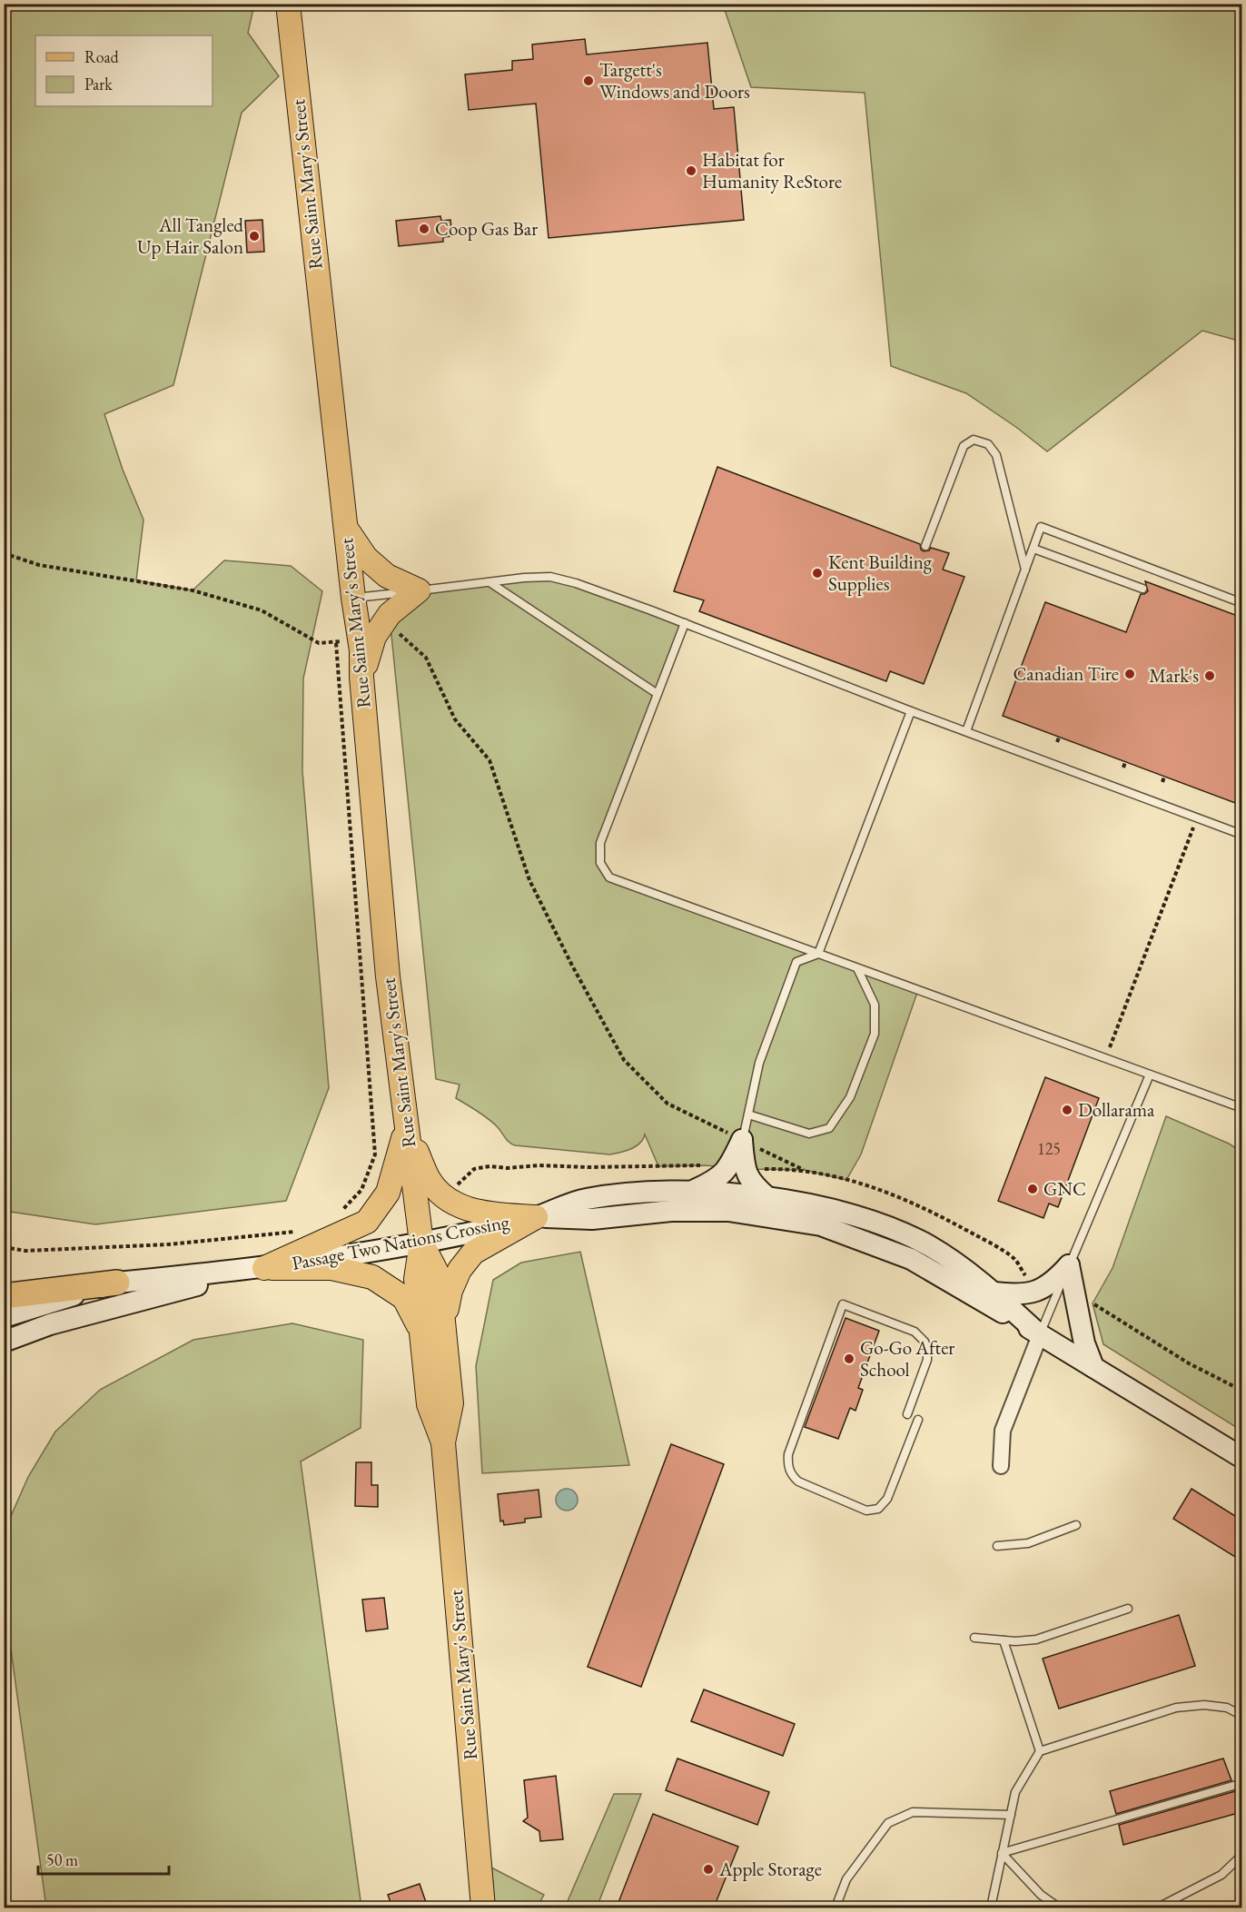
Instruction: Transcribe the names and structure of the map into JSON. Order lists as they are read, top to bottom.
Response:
{
  "streets": {
    "main road": ["Rue Saint Mary's Street", "Passage Two Nations Crossing"]
  },
  "crossings": [
    ["Rue Saint Mary's Street", "Passage Two Nations Crossing"]
  ],
  "places": [
    "Targett's Windows and Doors",
    "Habitat for Humanity ReStore",
    "Coop Gas Bar",
    "All Tangled Up Hair Salon",
    "Kent Building Supplies",
    "Canadian Tire",
    "Mark's",
    "Dollarama",
    "GNC",
    "Go-Go After School",
    "Apple Storage"
  ],
  "house_numbers": ["125"],
  "legend": ["Road", "Park"],
  "scale_bar": "50 m"
}
